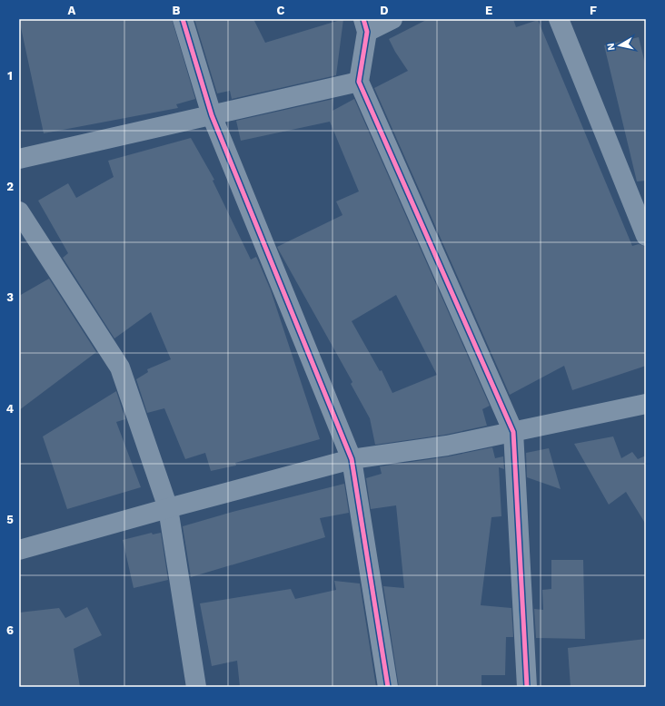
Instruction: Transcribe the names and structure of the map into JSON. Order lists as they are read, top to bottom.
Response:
{
  "north": "left",
  "grid": {
    "columns": [
      "A",
      "B",
      "C",
      "D",
      "E",
      "F"
    ],
    "rows": [
      "1",
      "2",
      "3",
      "4",
      "5",
      "6"
    ]
  }
}
